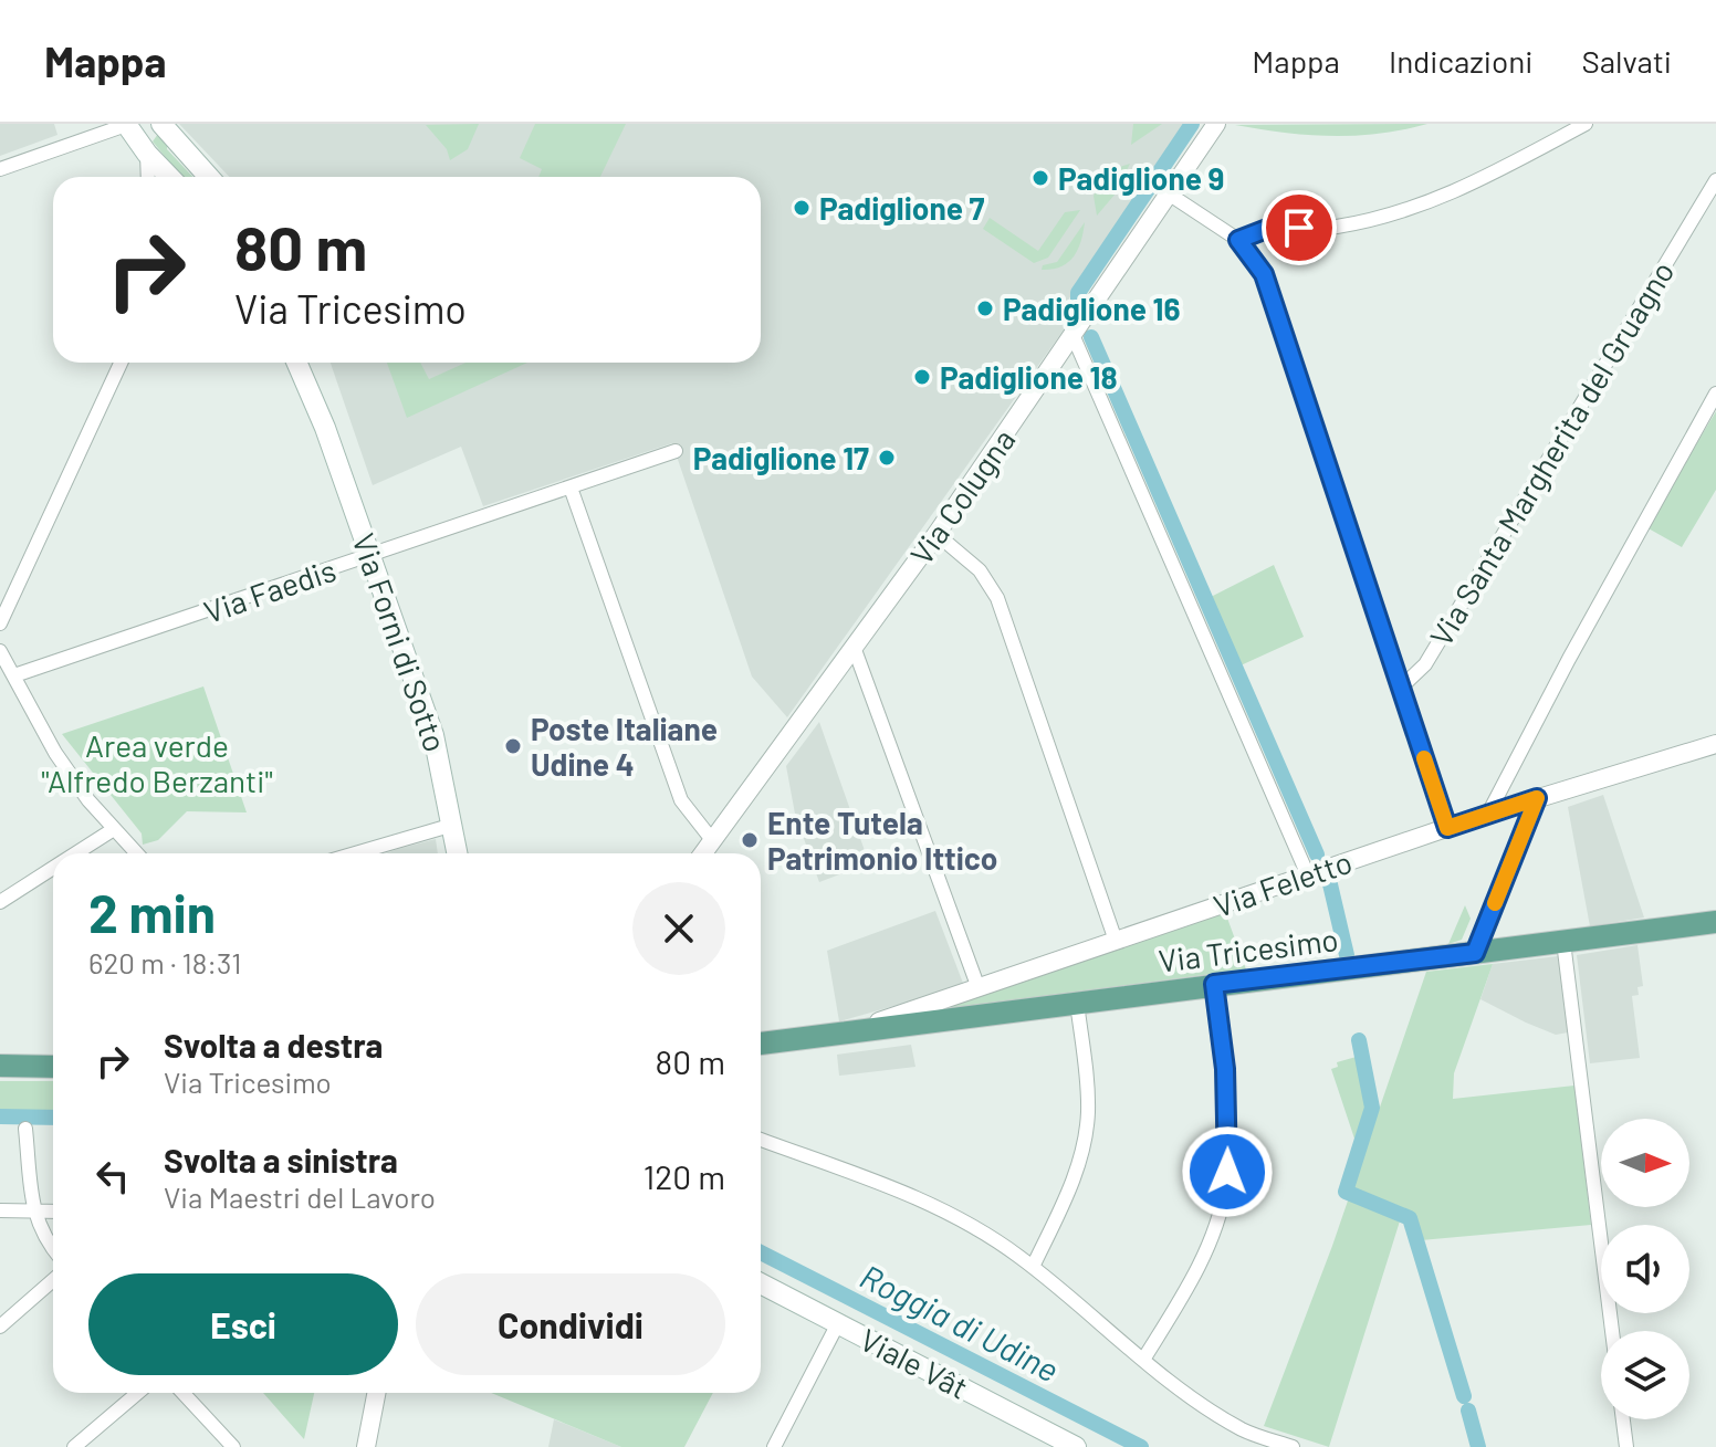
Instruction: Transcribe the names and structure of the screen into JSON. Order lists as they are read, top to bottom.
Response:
{
  "streets": {
    "main road": ["Via Forni di Sotto", "Via Tricesimo", "Viale Vât"],
    "street": [
      "Via Santa Margherita del Gruagno",
      "Via Colugna",
      "Via Faedis",
      "Via Feletto"
    ]
  },
  "crossings": [
    ["Via Faedis", "Via Forni di Sotto"],
    ["Via Feletto", "Via Tricesimo"]
  ],
  "water": ["Roggia di Udine"],
  "parks": ["Area verde \"Alfredo Berzanti\""],
  "places": [
    "Padiglione 9",
    "Padiglione 7",
    "Padiglione 16",
    "Padiglione 18",
    "Padiglione 17",
    "Poste Italiane Udine 4",
    "Ente Tutela Patrimonio Ittico"
  ],
  "north": "right",
  "page": {
    "header": "Mappa",
    "nav": ["Mappa", "Indicazioni", "Salvati"],
    "turn": ["80 m", "Via Tricesimo"],
    "heading": ["2 min", "620 m · 18:31"],
    "list": [
      {
        "name": "Svolta a destra",
        "note": "Via Tricesimo",
        "value": "80 m"
      },
      {
        "name": "Svolta a sinistra",
        "note": "Via Maestri del Lavoro",
        "value": "120 m"
      }
    ],
    "buttons": ["Esci", "Condividi"]
  }
}
